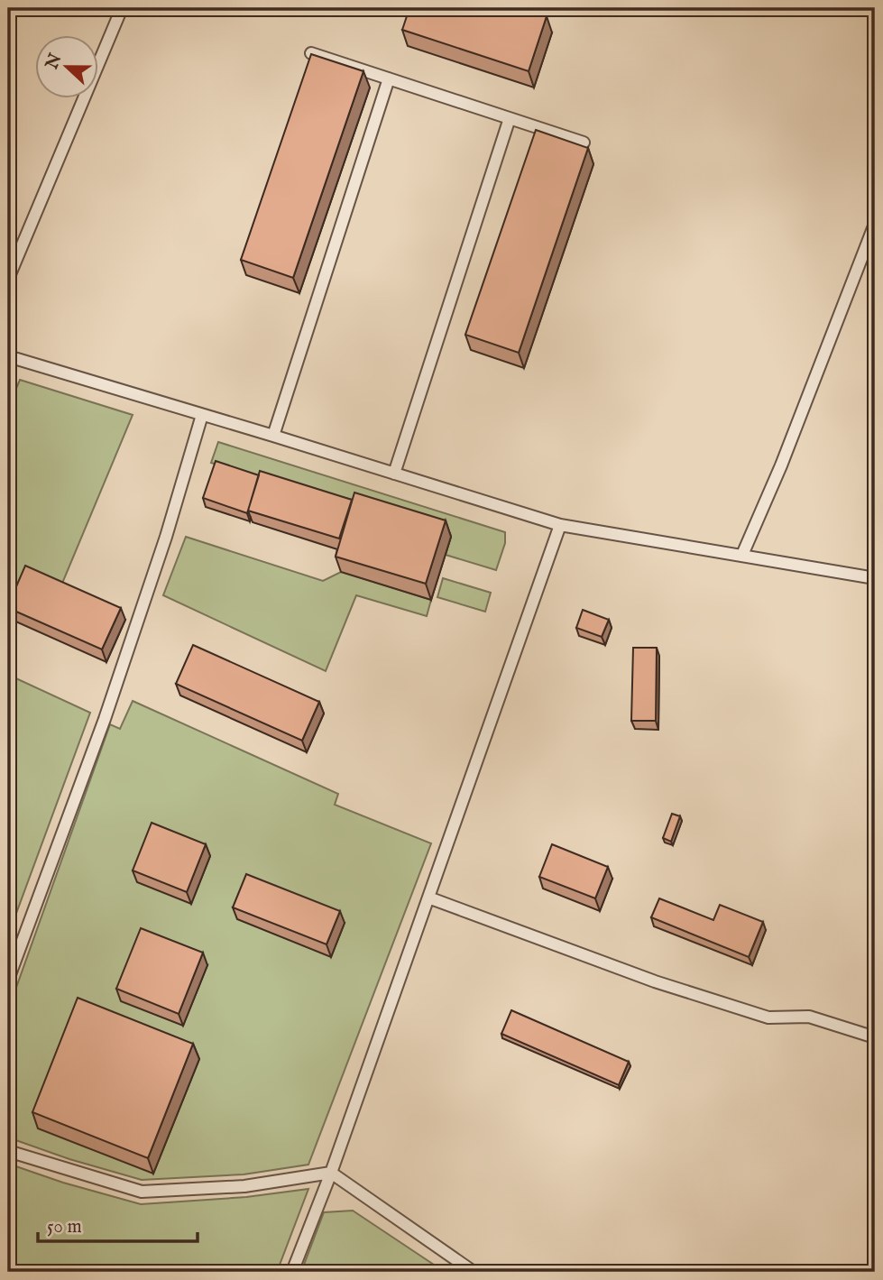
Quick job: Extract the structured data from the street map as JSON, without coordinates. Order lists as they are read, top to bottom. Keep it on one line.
{"scale_bar":"50 m","north":"left"}
